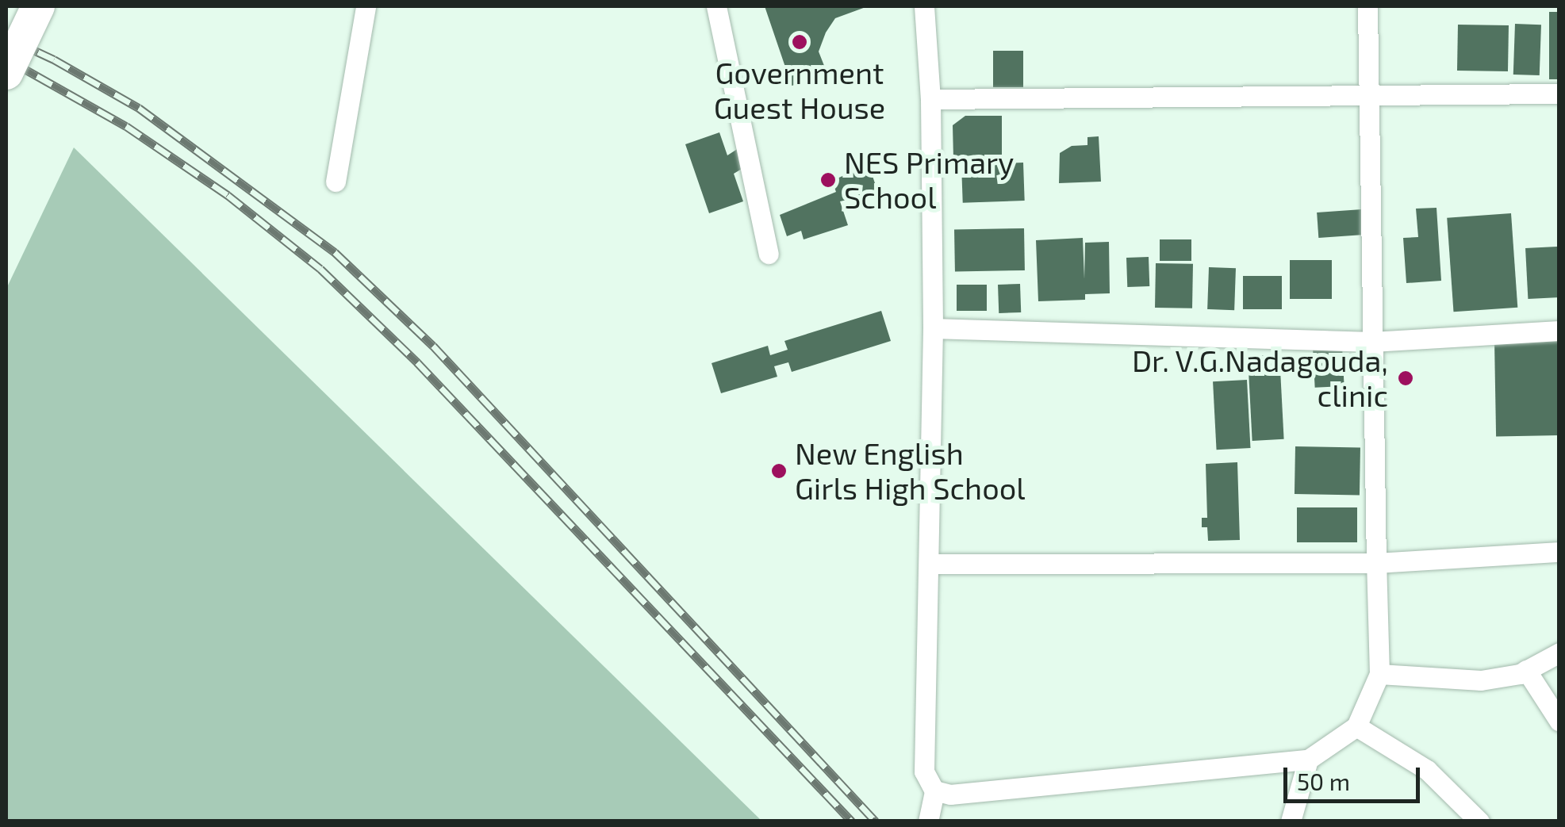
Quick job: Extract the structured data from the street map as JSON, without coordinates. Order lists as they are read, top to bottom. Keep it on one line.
{"places":["Government Guest House","NES Primary School","Dr. V.G.Nadagouda, clinic","New English Girls High School"],"scale_bar":"50 m"}
